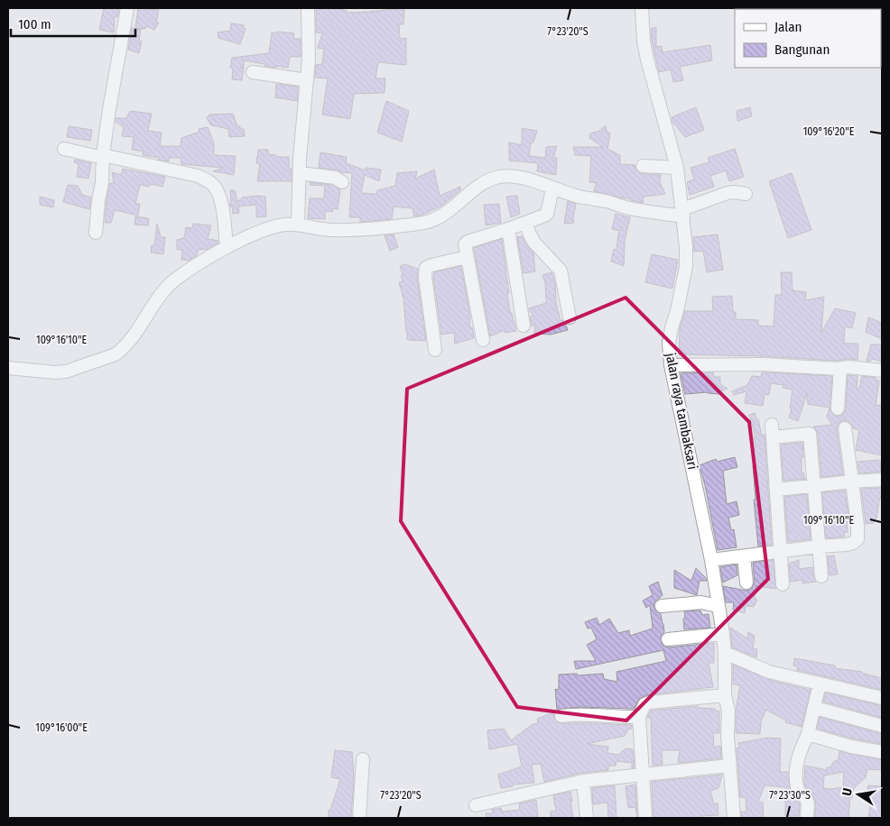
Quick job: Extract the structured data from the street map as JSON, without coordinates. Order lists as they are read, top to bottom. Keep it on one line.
{"streets":{"street":["jalan raya tambaksari"]},"legend":["Jalan","Bangunan"],"scale_bar":"100 m","north":"left","coordinates":["7°23'20\"S","109°16'20\"E","109°16'10\"E","109°16'00\"E","7°23'30\"S"]}
